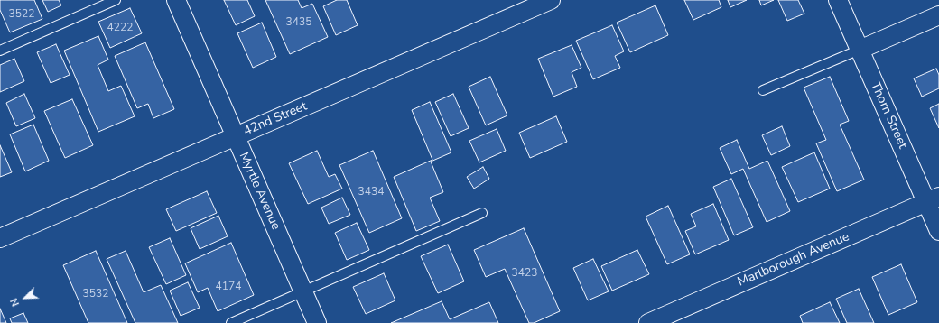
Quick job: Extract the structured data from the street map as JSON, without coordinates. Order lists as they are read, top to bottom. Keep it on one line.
{"streets":{"street":["Thorn Street","42nd Street","Myrtle Avenue","Marlborough Avenue"]},"crossings":[["Thorn Street","Marlborough Avenue"],["42nd Street","Myrtle Avenue"]],"house_numbers":["3522","3435","4222","3434","3423","4174","3532"],"north":"bottom left"}
